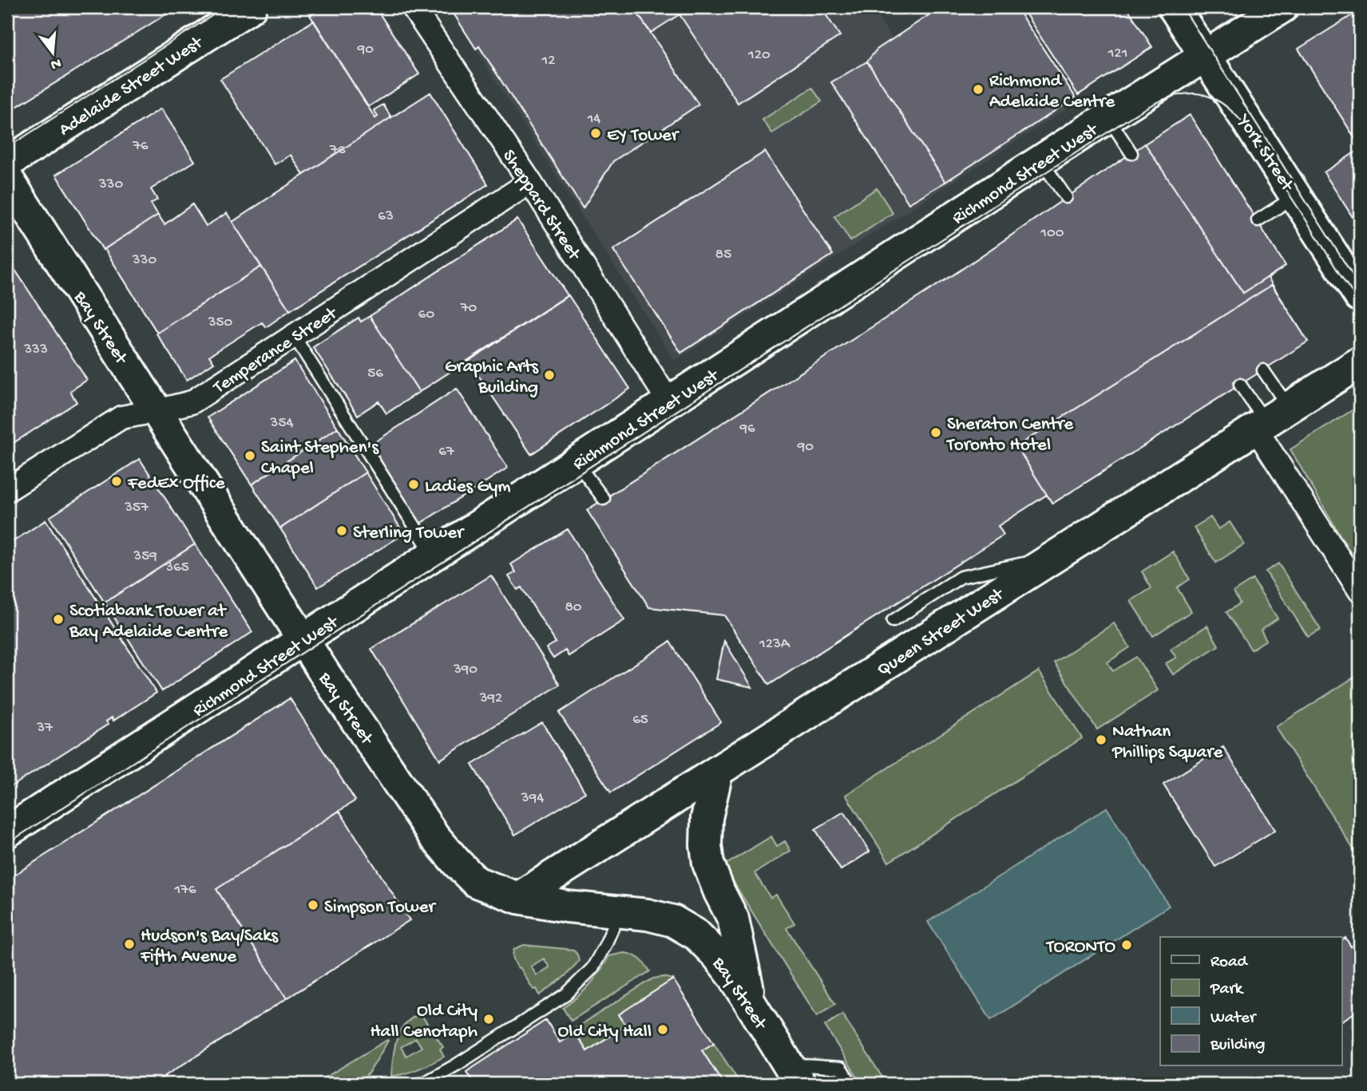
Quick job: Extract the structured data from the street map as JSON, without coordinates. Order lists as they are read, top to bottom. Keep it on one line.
{"streets":{"main road":["Adelaide Street West","York Street","Richmond Street West","Bay Street","Queen Street West"],"street":["Sheppard Street","Temperance Street"]},"crossings":[["York Street","Richmond Street West"],["Richmond Street West","Sheppard Street"],["Richmond Street West","Bay Street"],["Sheppard Street","Temperance Street"],["Bay Street","Temperance Street"],["Bay Street","Queen Street West"]],"places":["Richmond Adelaide Centre","EY Tower","Graphic Arts Building","Sheraton Centre Toronto Hotel","Saint Stephen's Chapel","FedEx Office","Ladies Gym","Sterling Tower","Scotiabank Tower at Bay Adelaide Centre","Nathan Phillips Square","Simpson Tower","Hudson's Bay/Saks Fifth Avenue","TORONTO","Old City Hall Cenotaph","Old City Hall"],"house_numbers":["90","121","120","12","14","76","76","330","63","100","85","330","70","60","350","333","56","354","96","90","67","357","359","365","80","123A","390","392","65","37","394","176"],"legend":["Road","Park","Water","Building"],"north":"bottom"}
